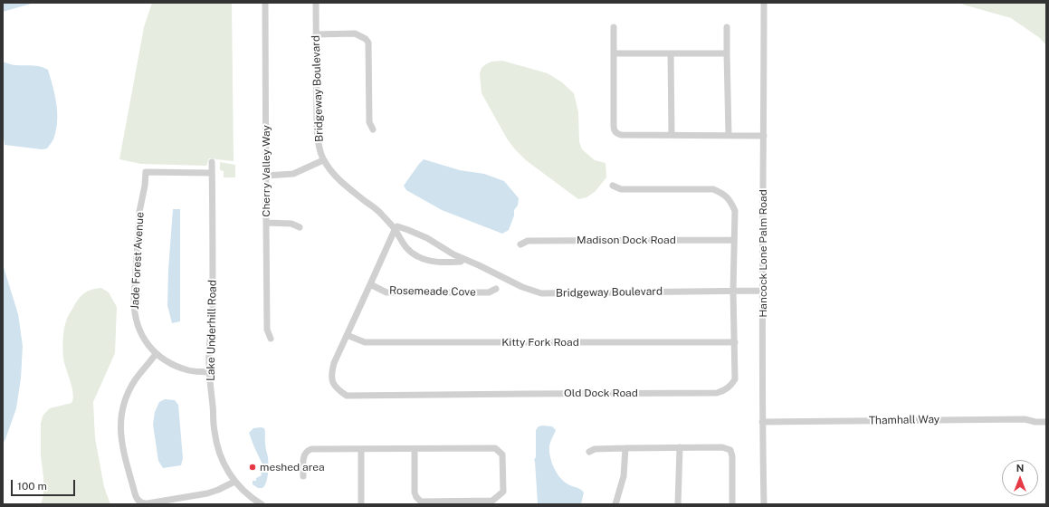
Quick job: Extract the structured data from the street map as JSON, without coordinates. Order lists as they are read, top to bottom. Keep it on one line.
{"streets":{"street":["Bridgeway Boulevard","Cherry Valley Way","Madison Dock Road","Hancock Lone Palm Road","Jade Forest Avenue","Rosemeade Cove","Lake Underhill Road","Kitty Fork Road","Old Dock Road","Thamhall Way"]},"crossings":[["Bridgeway Boulevard","Hancock Lone Palm Road"],["Bridgeway Boulevard","Old Dock Road"],["Madison Dock Road","Old Dock Road"],["Hancock Lone Palm Road","Thamhall Way"],["Jade Forest Avenue","Lake Underhill Road"],["Rosemeade Cove","Old Dock Road"],["Kitty Fork Road","Old Dock Road"]],"places":["meshed area"],"scale_bar":"100 m","north":"top"}
